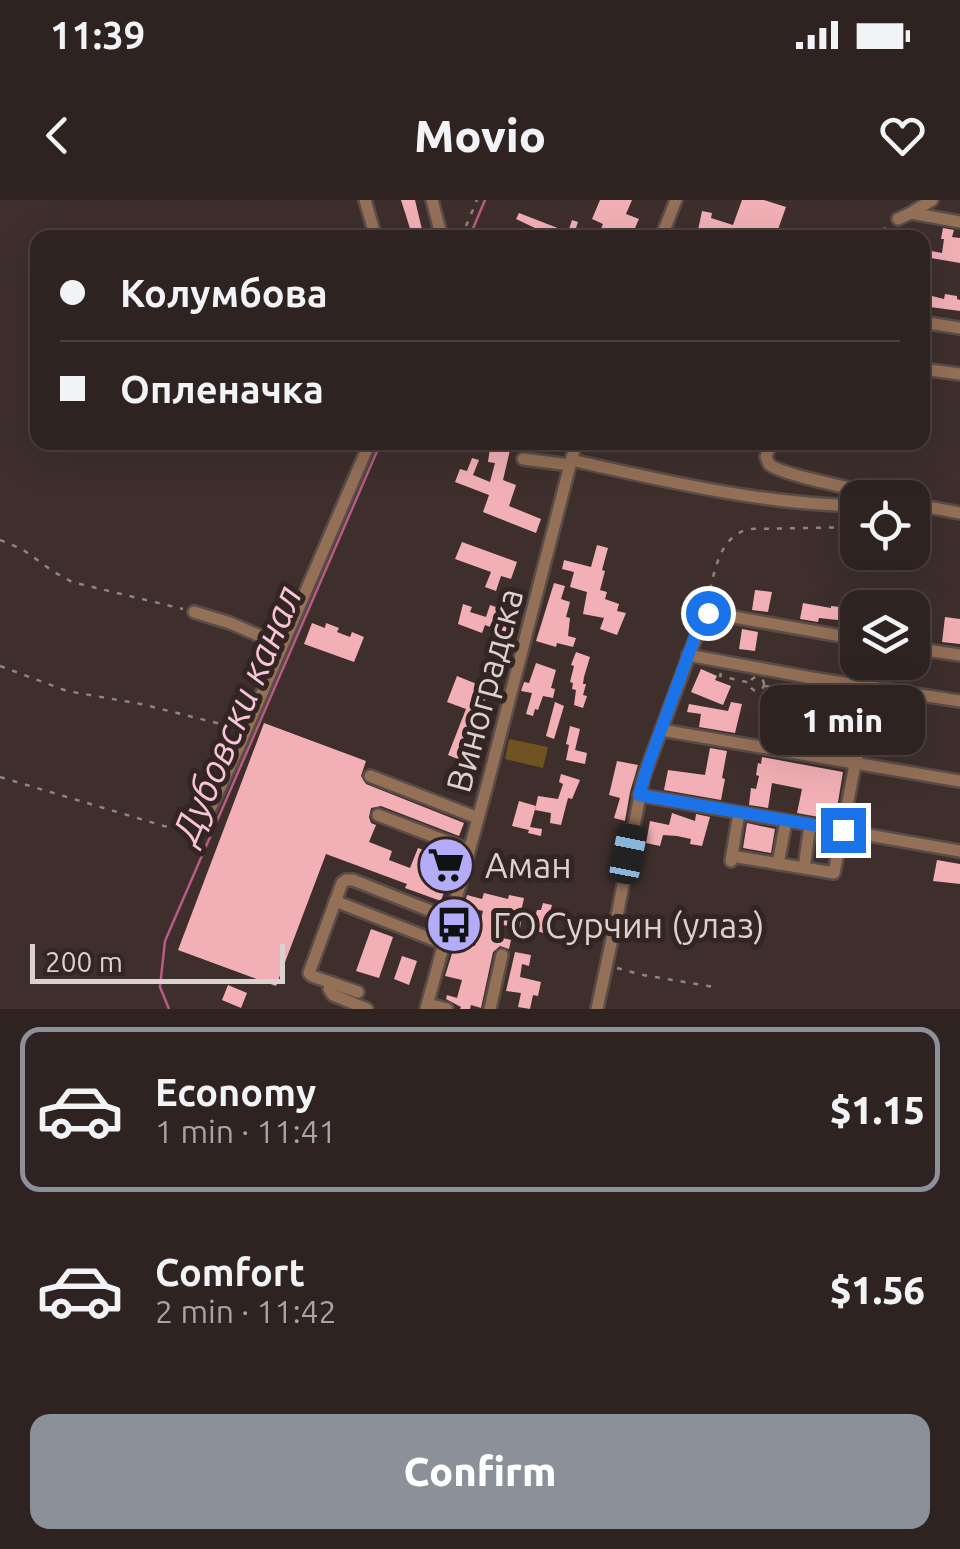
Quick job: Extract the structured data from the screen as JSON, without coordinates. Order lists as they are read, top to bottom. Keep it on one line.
{"streets":{"street":["Виноградска"]},"water":["Дубовски канал"],"places":{"supermarket":["Аман"],"bus stop":["ГО Сурчин (улаз)"]},"scale_bar":"200 m","page":{"status":"11:39","header":"Movio","banner":["Колумбова","Опленачка"],"bubble":"1 min","scale":"200 m","list":[{"name":"Economy","note":"1 min · 11:41","value":"$1.15"},{"name":"Comfort","note":"2 min · 11:42","value":"$1.56"}],"buttons":"Confirm"}}
